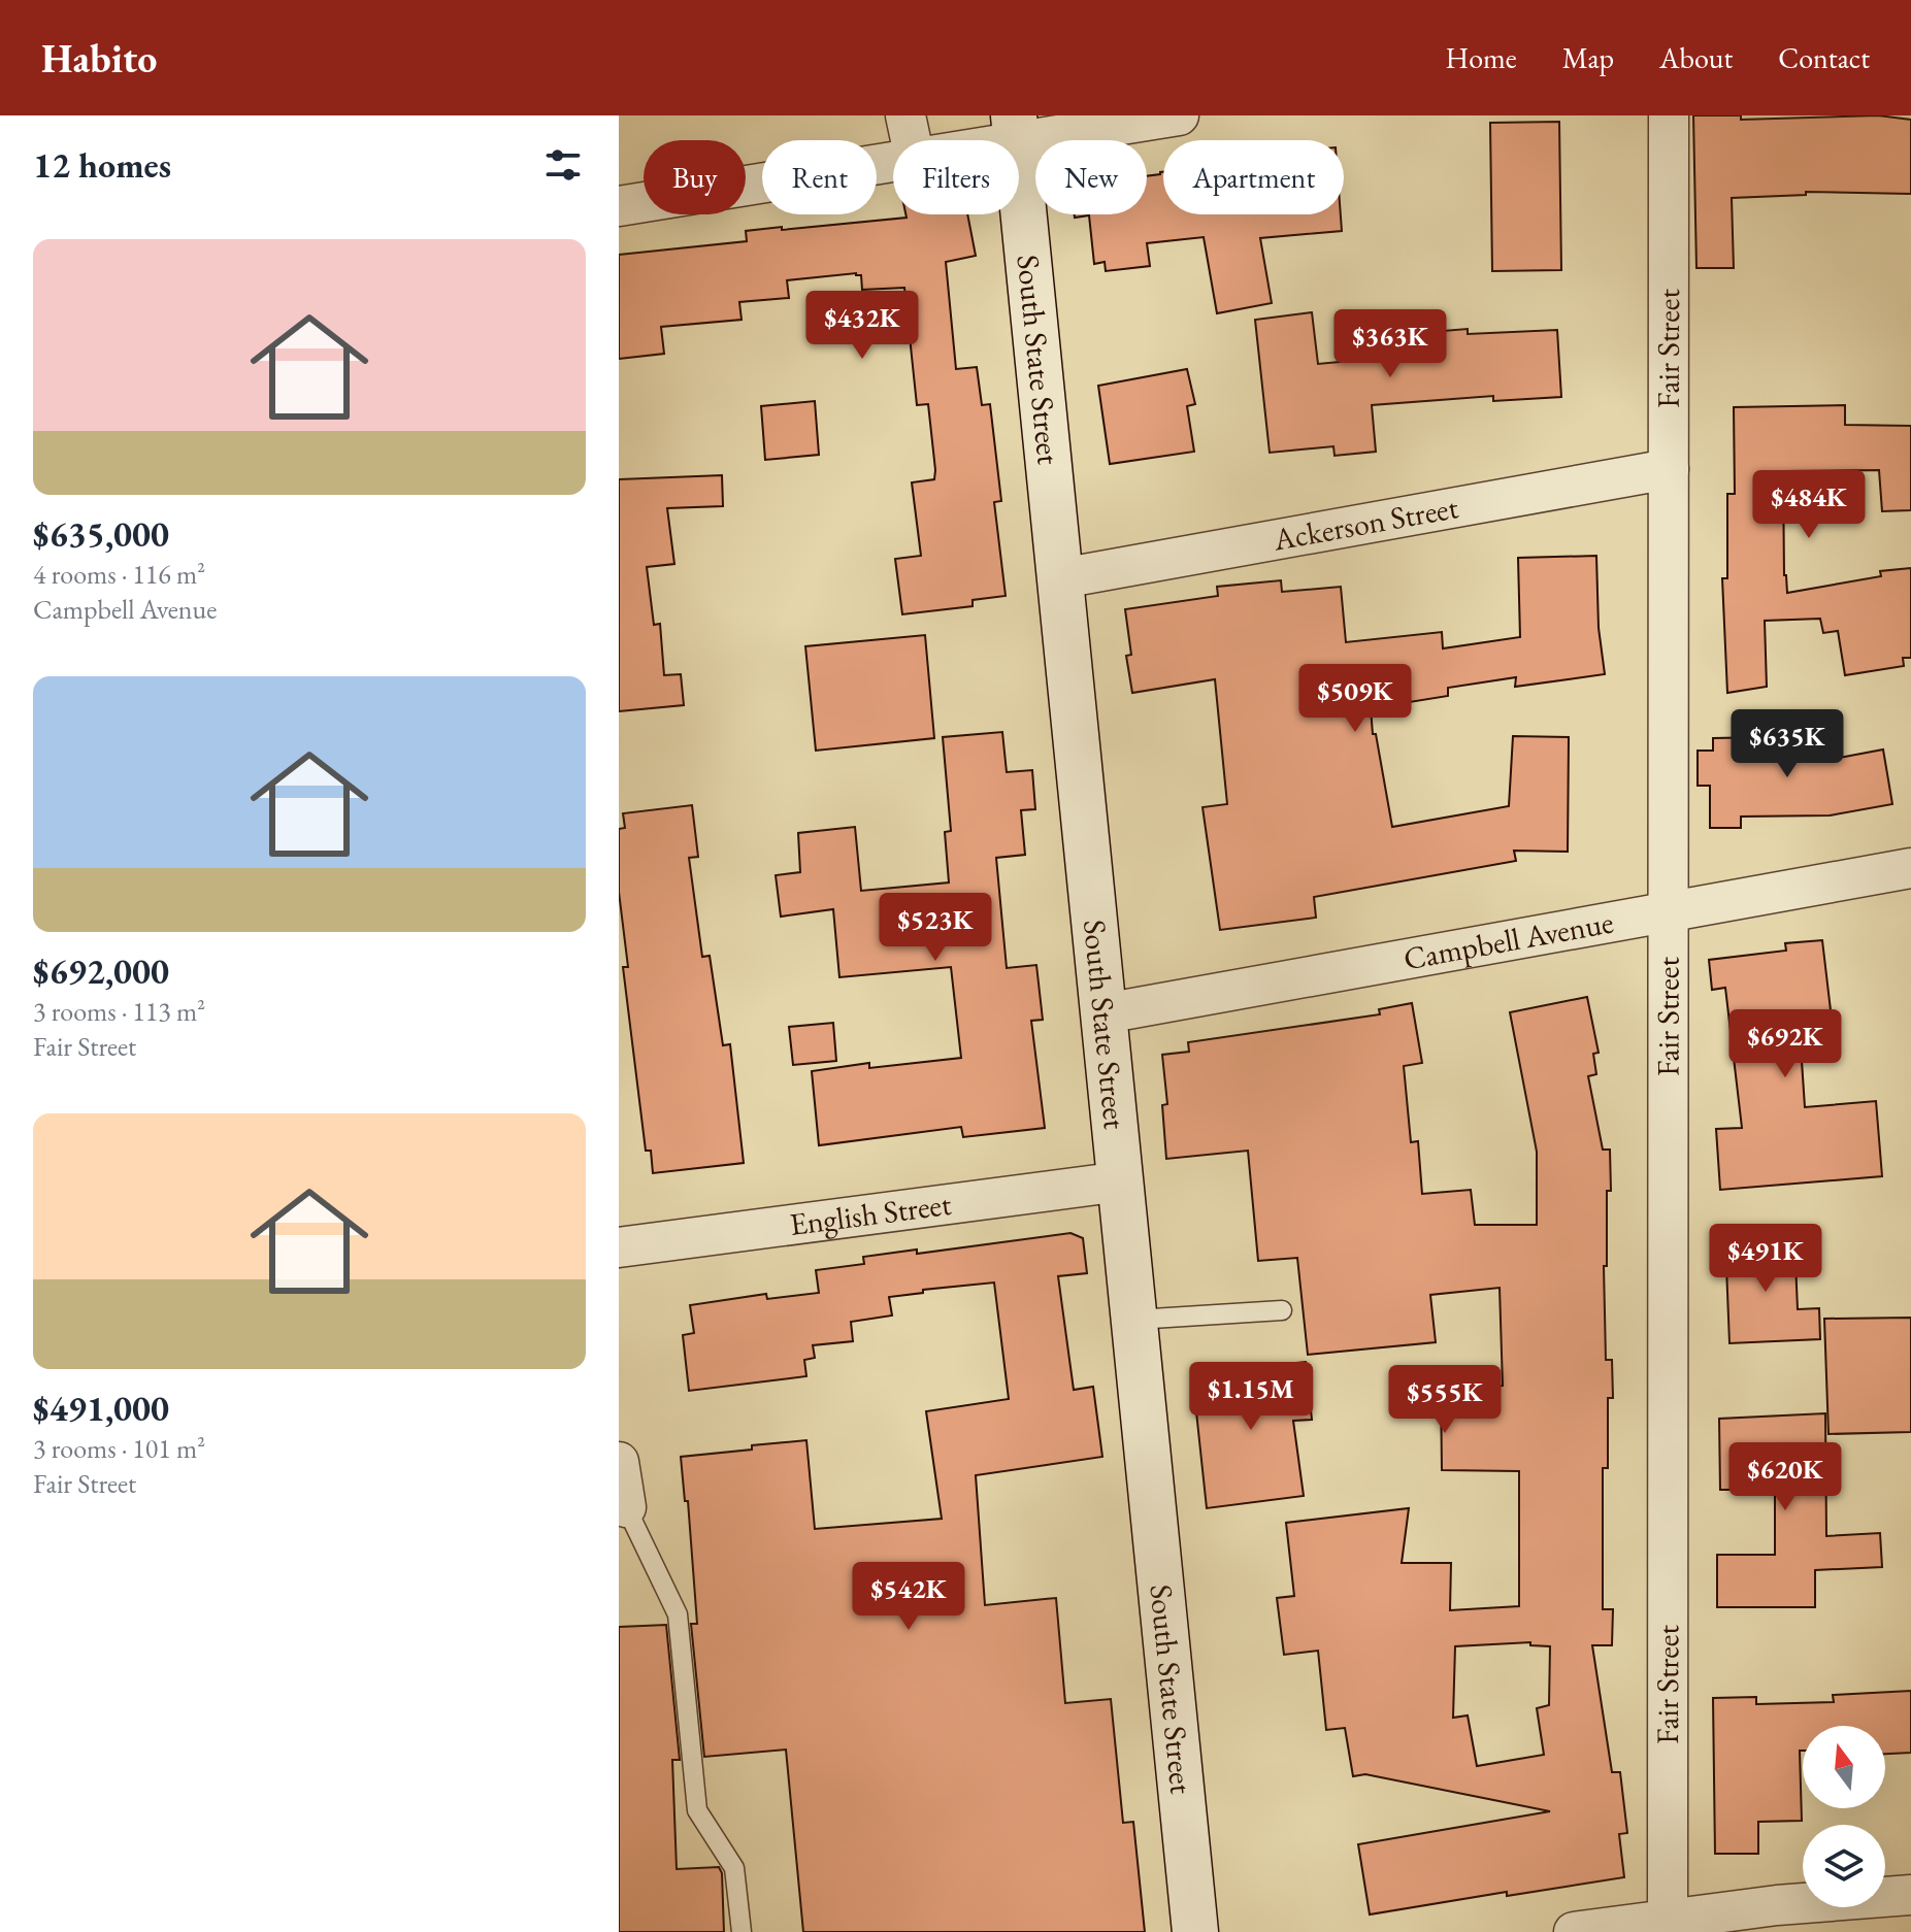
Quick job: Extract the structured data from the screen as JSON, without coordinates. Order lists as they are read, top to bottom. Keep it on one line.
{"streets":{"street":["Fair Street","South State Street","Ackerson Street","Campbell Avenue","English Street"]},"crossings":[["Fair Street","Ackerson Street"],["Fair Street","Campbell Avenue"],["South State Street","Ackerson Street"],["South State Street","Campbell Avenue"],["South State Street","English Street"]],"north":"top","page":{"header":"Habito","nav":["Home","Map","About","Contact"],"heading":"12 homes","chip":["Buy","Rent","Filters","New","Apartment"],"list":[{"name":"$635,000","note":"4 rooms · 116 m² · Campbell Avenue"},{"name":"$692,000","note":"3 rooms · 113 m² · Fair Street"},{"name":"$491,000","note":"3 rooms · 101 m² · Fair Street"}],"price":["$432K","$363K","$484K","$509K","$635K","$523K","$692K","$491K","$1.15M","$555K","$620K","$542K"]}}
